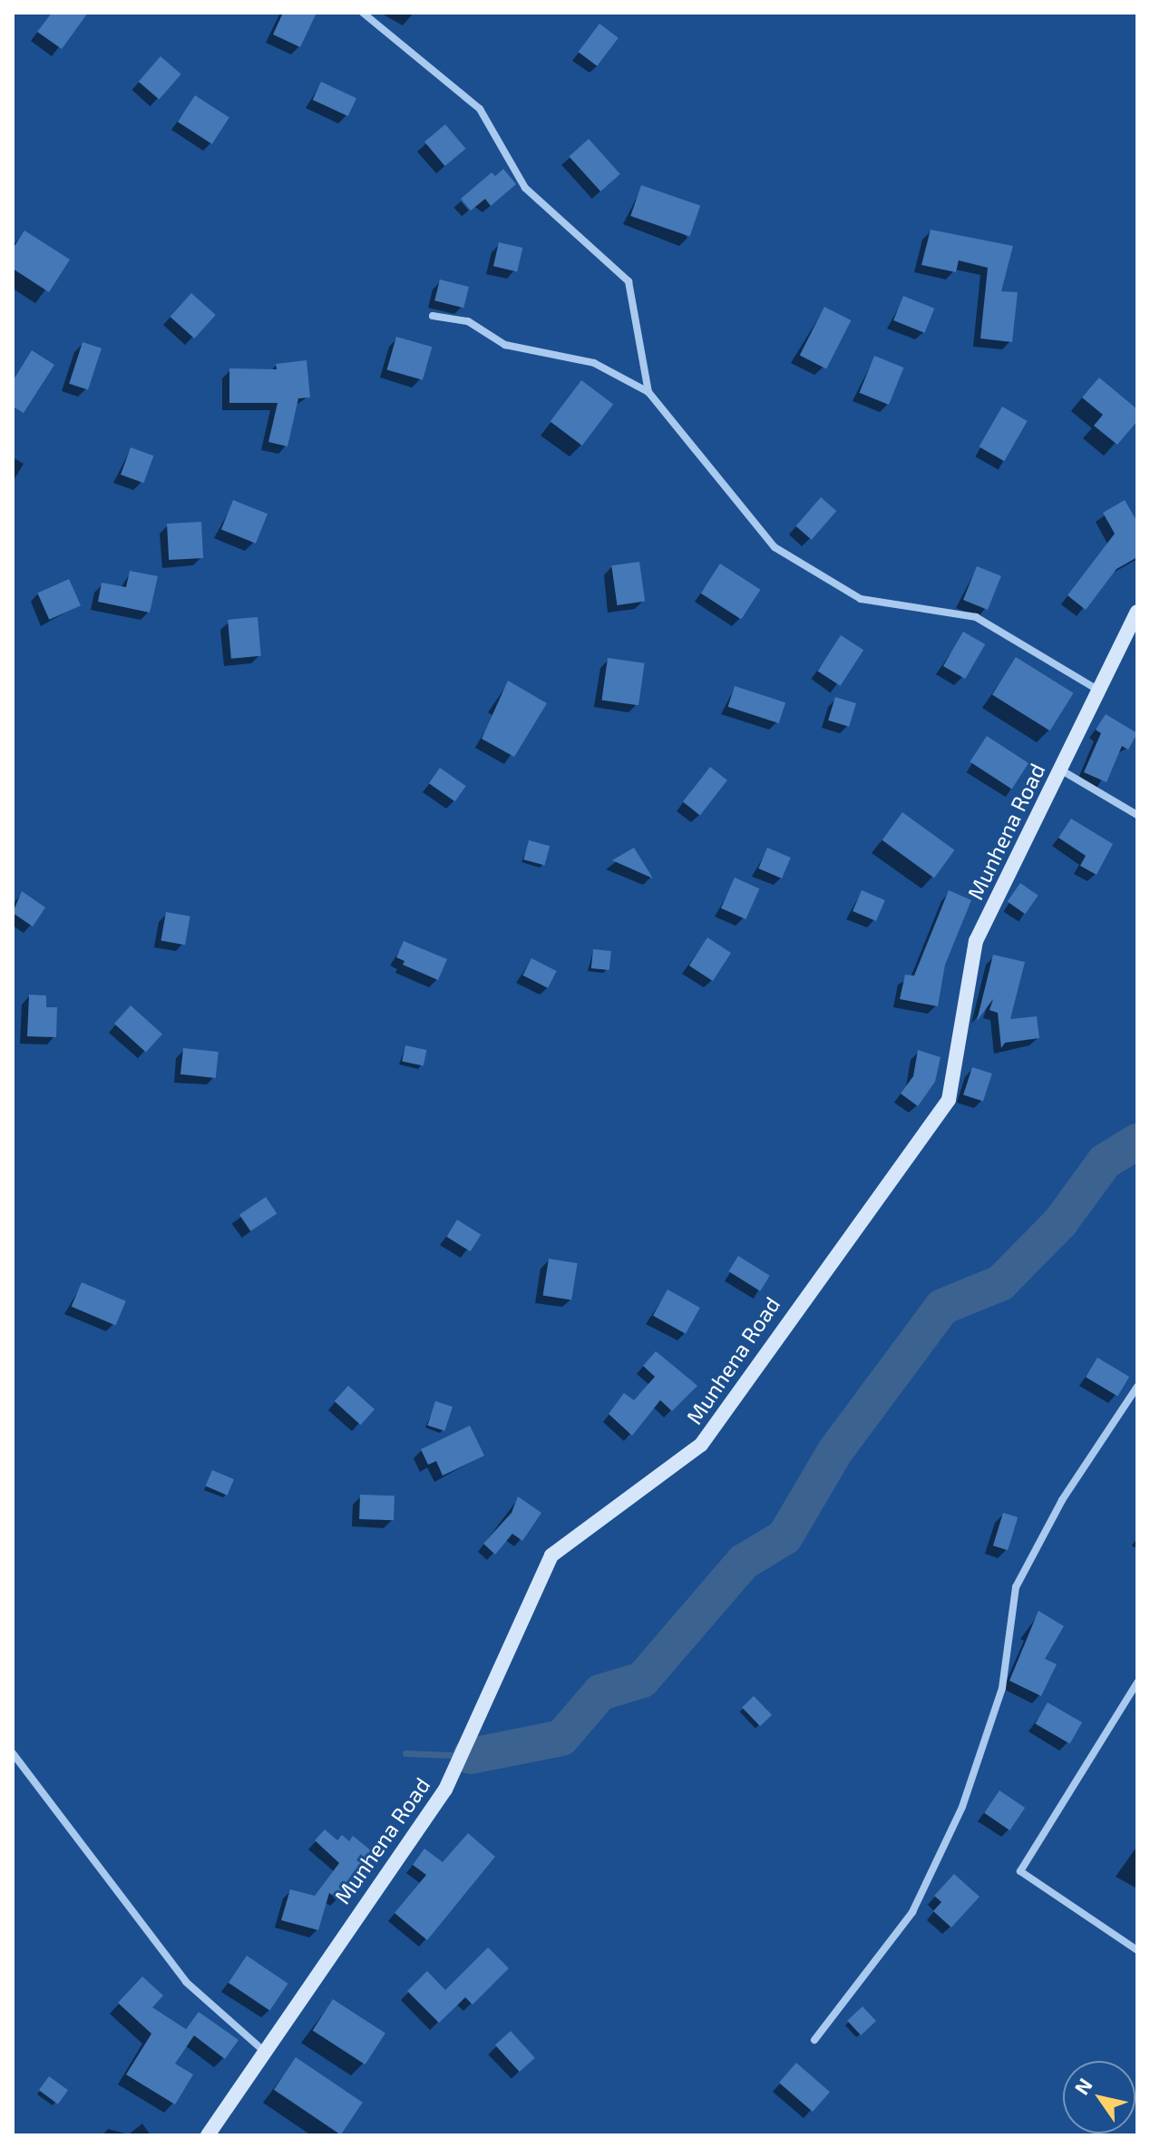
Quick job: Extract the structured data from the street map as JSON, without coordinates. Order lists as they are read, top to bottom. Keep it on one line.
{"streets":{"street":["Munhena Road"]},"north":"top left"}
